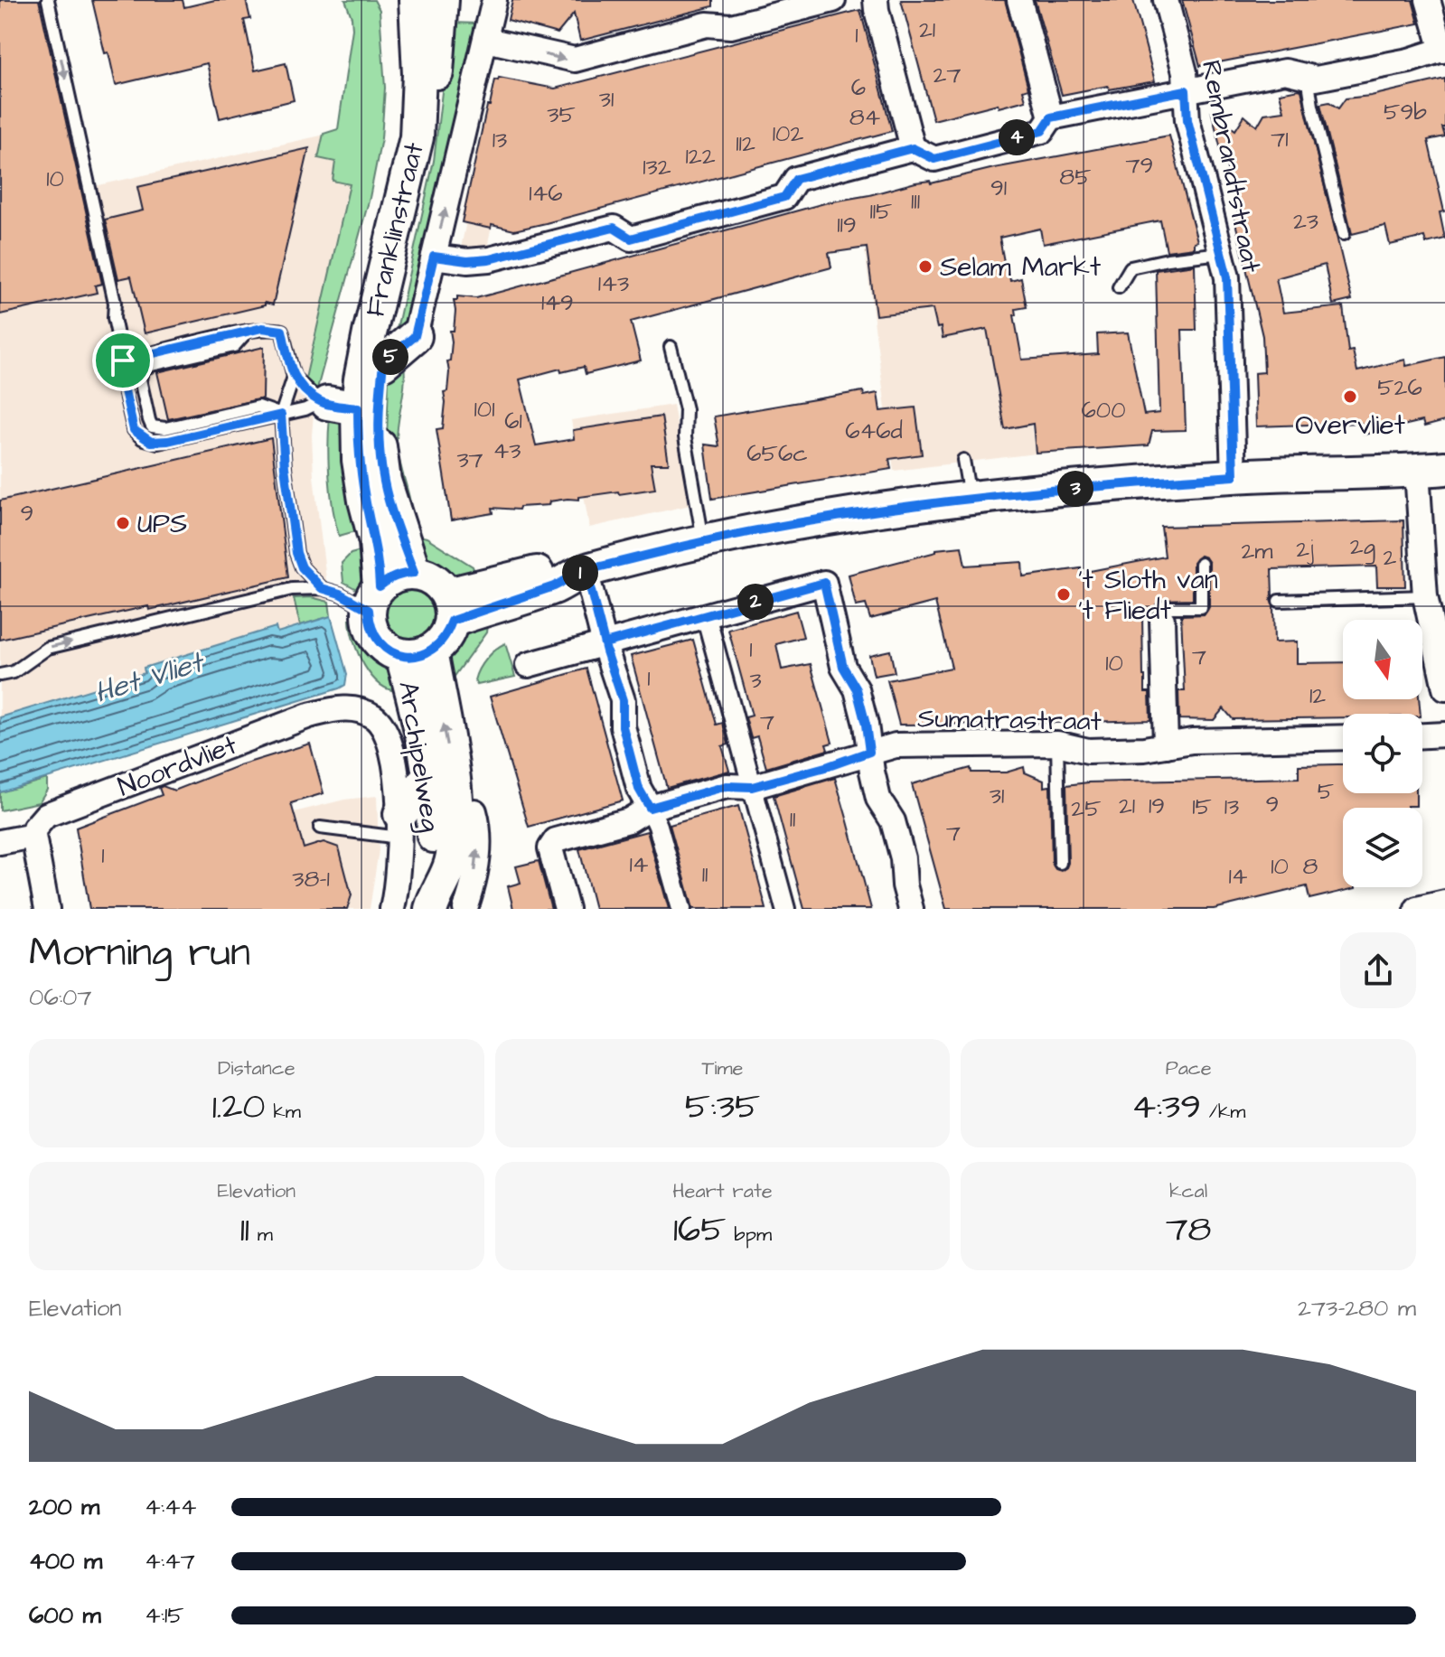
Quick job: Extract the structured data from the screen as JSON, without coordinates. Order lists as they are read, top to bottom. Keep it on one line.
{"streets":{"main road":["Franklinstraat","Archipelweg"],"street":["Rembrandtstraat","Sumatrastraat","Noordvliet"]},"crossings":[["Franklinstraat","Archipelweg"],["Archipelweg","Noordvliet"]],"water":["Het Vliet"],"places":["Selam Markt","Overvliet","UPS","'t Sloth van 't Fliedt"],"house_numbers":["21","1","27","6","31","59b","35","84","102","71","13","112","122","79","132","85","10","91","146","111","115","23","119","143","149","526","101","600","61","646d","43","656c","37","9","2g","2j","2m","2","1","7","10","1","3","12","7","5","31","9","21","19","15","13","25","11","7","1","14","10","8","11","14","38-1"],"north":"bottom","page":{"pins":["4","5","3","1","2"],"heading":["Morning run","06:07"],"stats":[["Distance","1.20 km"],["Time","5:35"],["Pace","4:39 /km"],["Elevation","11 m"],["Heart rate","165 bpm"],["kcal","78"]],"chart":["Elevation","273–280 m"],"list":[{"name":"200 m","note":"4:44"},{"name":"400 m","note":"4:47"},{"name":"600 m","note":"4:15"}]}}
